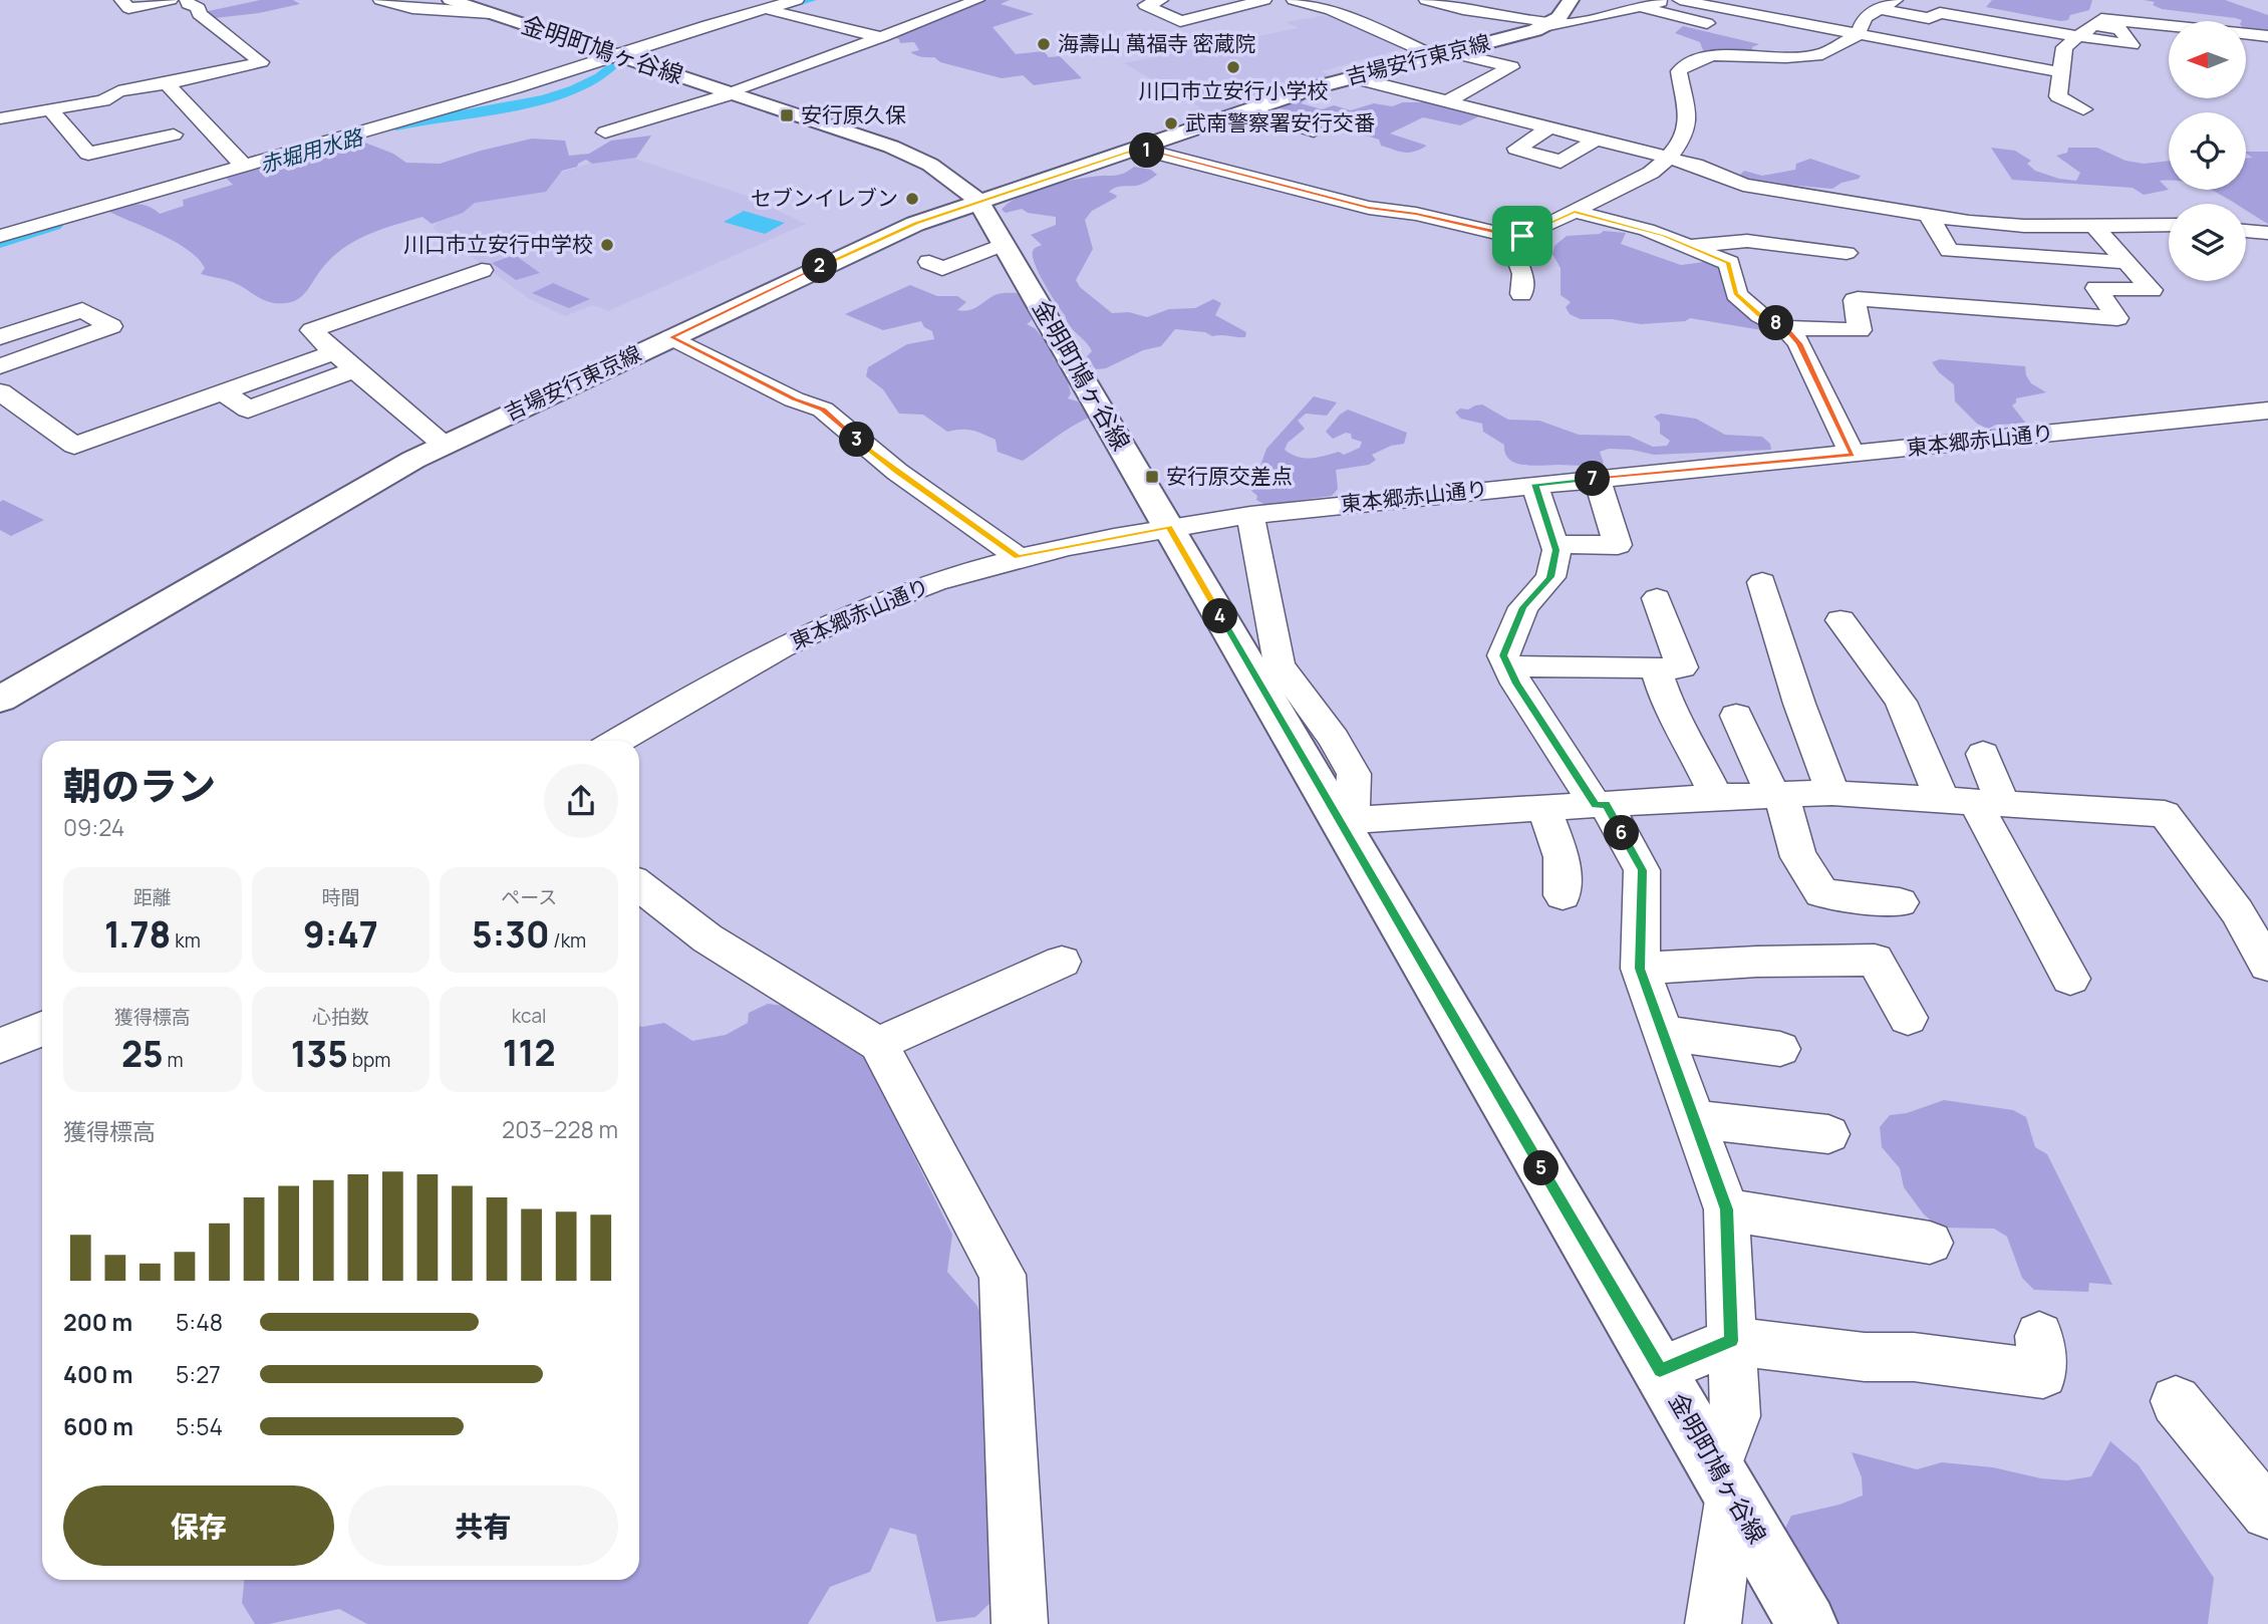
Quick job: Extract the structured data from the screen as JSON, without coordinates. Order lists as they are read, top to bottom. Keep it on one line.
{"streets":{"main road":["金明町鳩ヶ谷線","吉場安行東京線"],"street":["東本郷赤山通り"]},"crossings":[["金明町鳩ヶ谷線","吉場安行東京線"],["金明町鳩ヶ谷線","東本郷赤山通り"]],"water":["赤堀用水路"],"places":{"other":["海壽山 萬福寺 密蔵院","川口市立安行小学校","武南警察署安行交番","セブンイレブン","川口市立安行中学校"],"transit":["安行原久保","安行原交差点"]},"north":"left","page":{"pins":["1","2","8","3","7","4","6","5"],"heading":["朝のラン","09:24"],"stats":[["距離","1.78 km"],["時間","9:47"],["ペース","5:30 /km"],["獲得標高","25 m"],["心拍数","135 bpm"],["kcal","112"]],"chart":["獲得標高","203–228 m"],"list":[{"name":"200 m","note":"5:48"},{"name":"400 m","note":"5:27"},{"name":"600 m","note":"5:54"}],"buttons":["保存","共有"]}}
